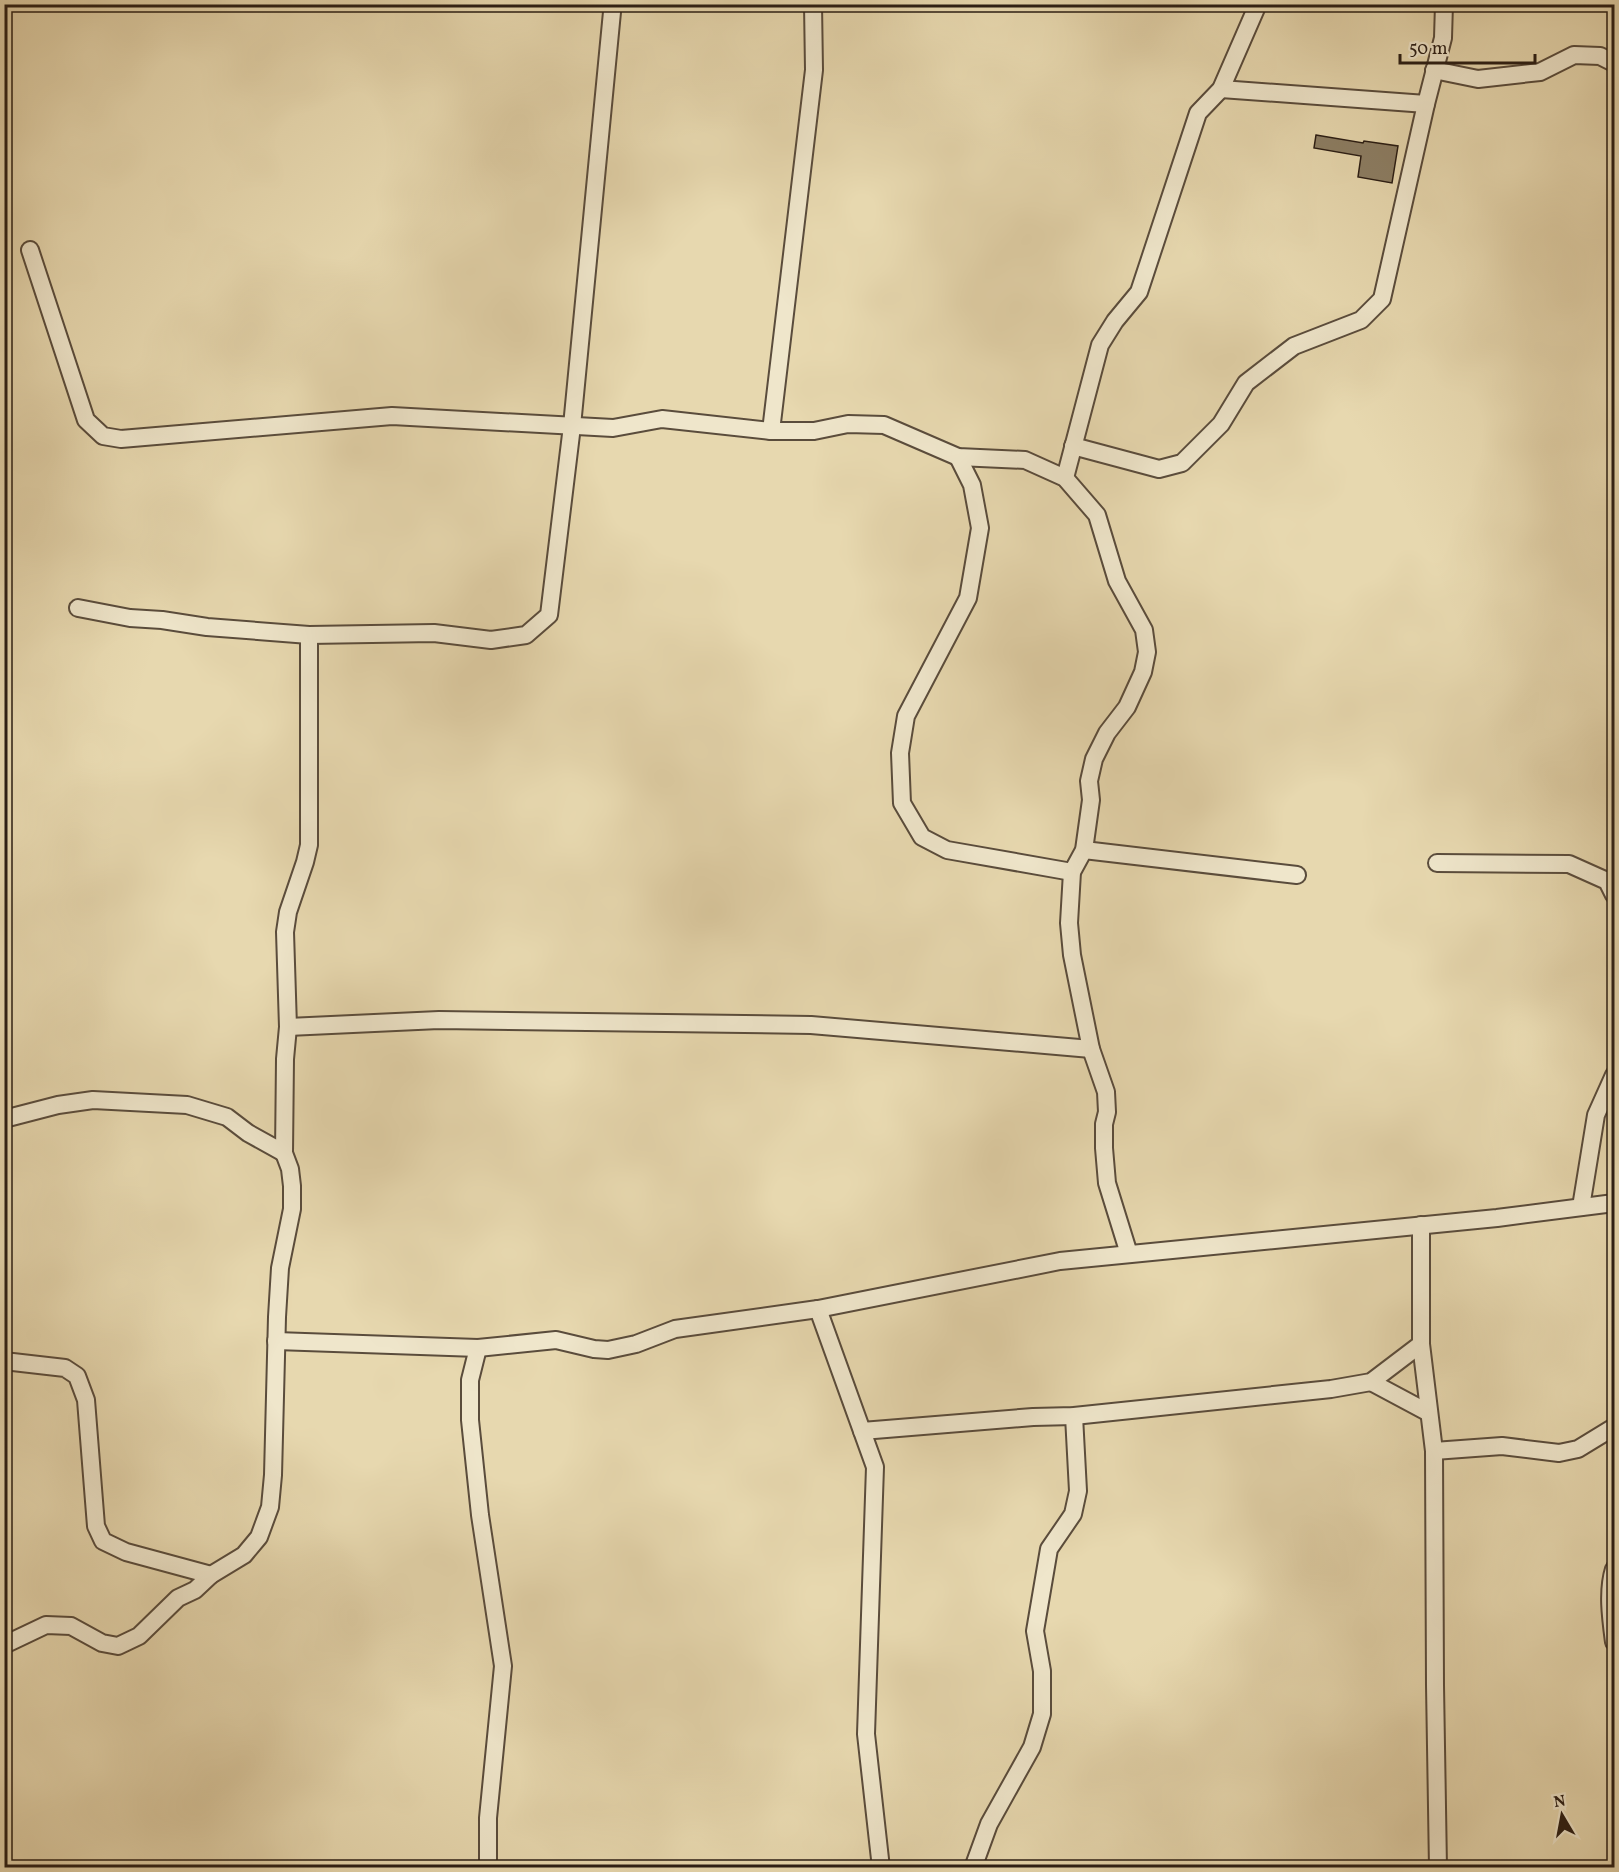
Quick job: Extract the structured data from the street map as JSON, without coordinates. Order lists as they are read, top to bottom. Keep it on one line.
{"scale_bar":"50 m","north":"top"}
